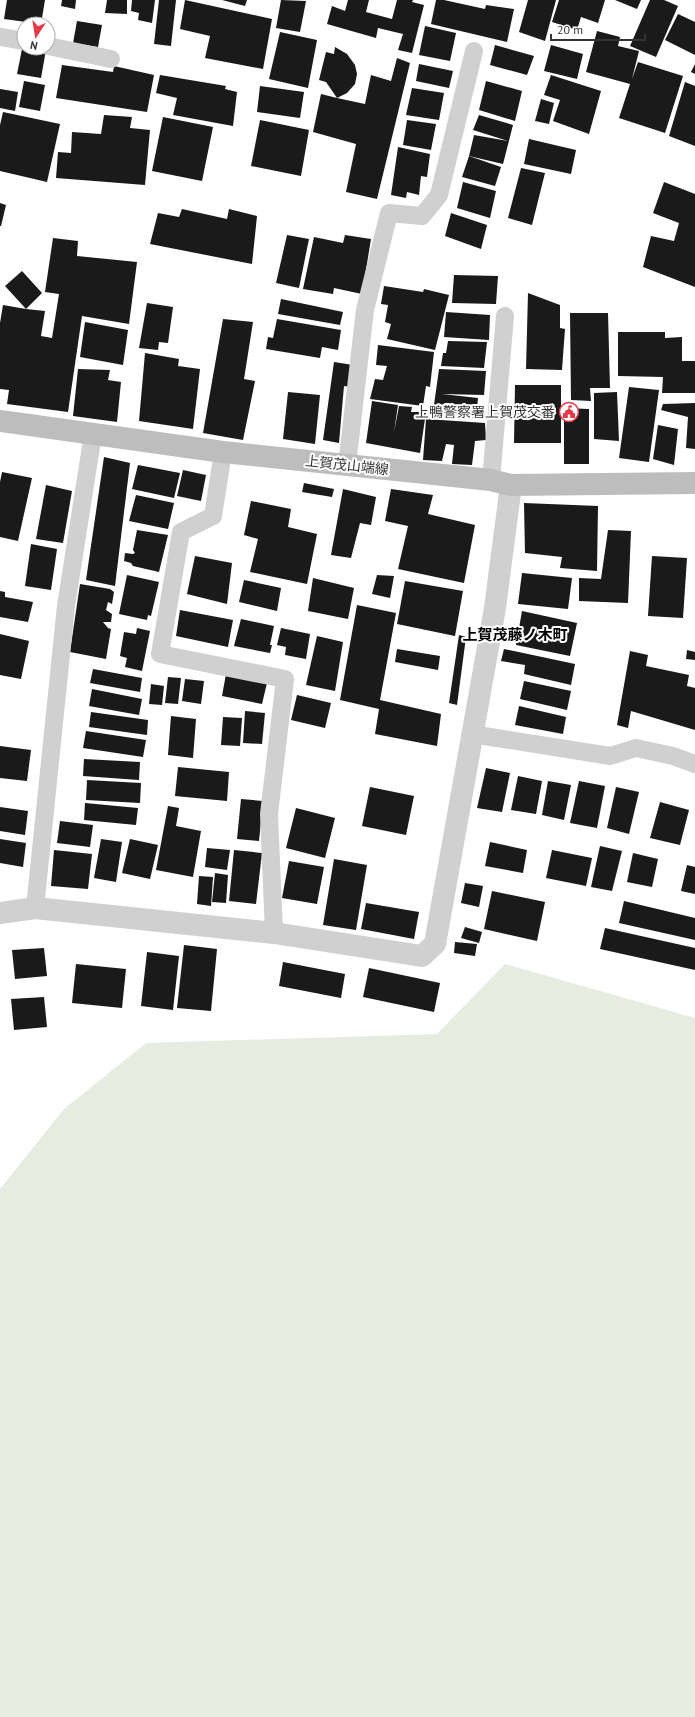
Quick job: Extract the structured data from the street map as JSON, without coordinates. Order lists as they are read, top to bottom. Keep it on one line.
{"streets":{"main road":["上賀茂山端線"]},"districts":["上賀茂藤ノ木町"],"places":{"public building":["上鴨警察署上賀茂交番"]},"scale_bar":"20 m","north":"bottom"}
